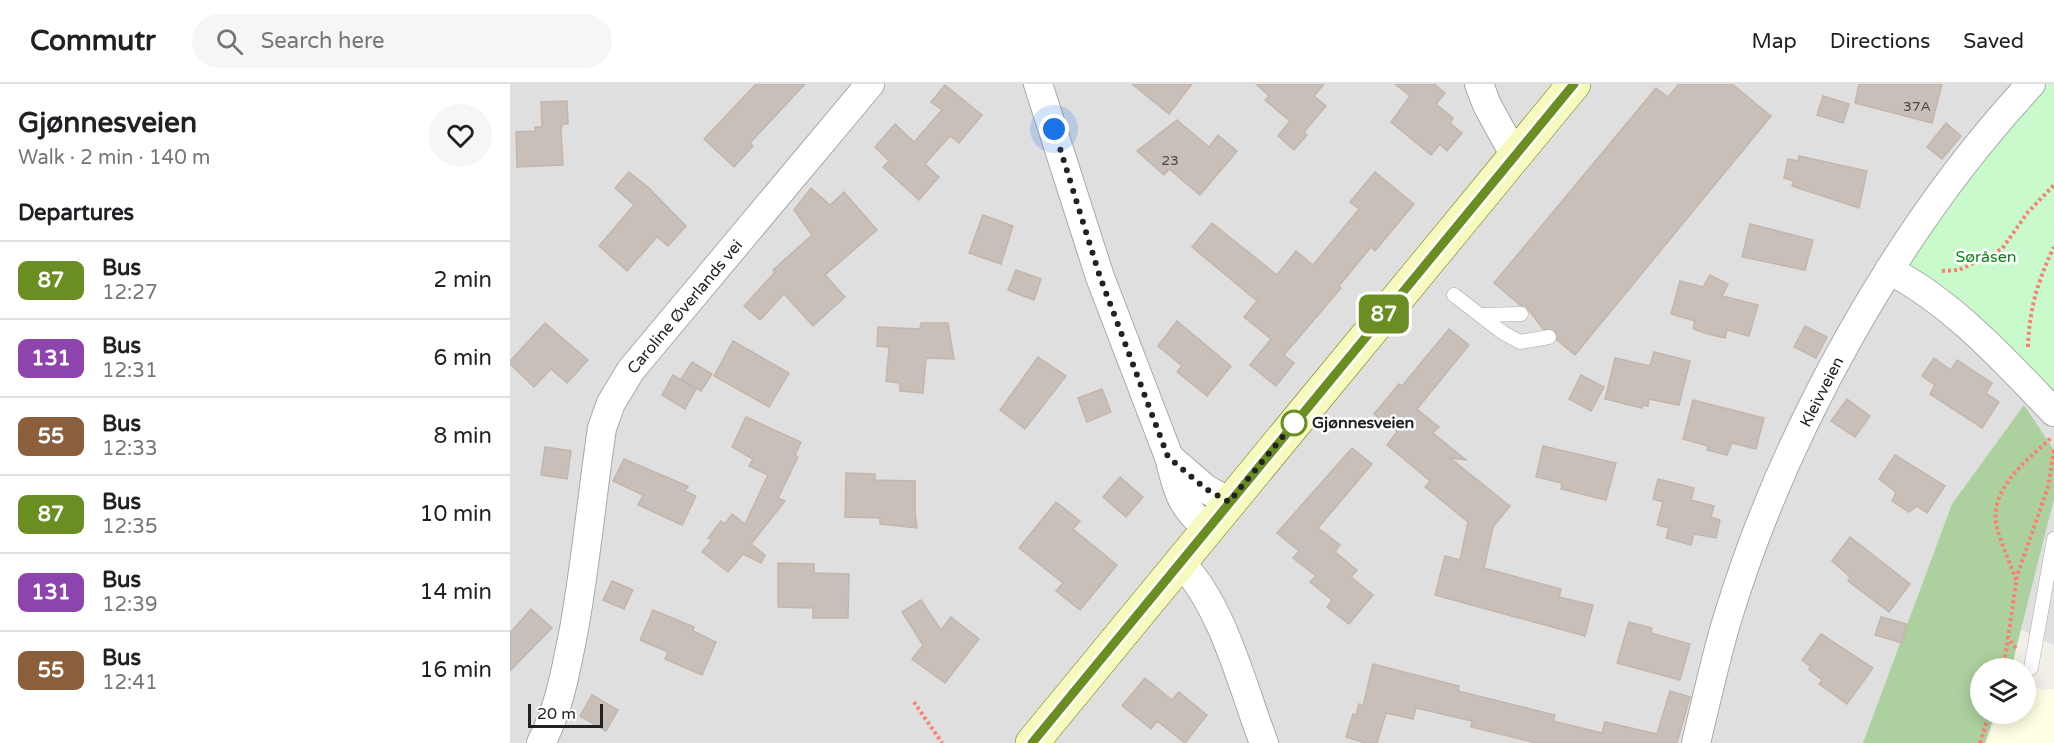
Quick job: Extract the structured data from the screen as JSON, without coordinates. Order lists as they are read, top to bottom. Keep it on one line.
{"streets":{"street":["Caroline Øverlands vei","Kleivveien"]},"parks":["Søråsen"],"places":["Gjønnesveien"],"lines":["bus line 87"],"house_numbers":["37A","23"],"scale_bar":"20 m","page":{"header":"Commutr","search":"Search here","nav":["Map","Directions","Saved"],"heading":[["Gjønnesveien","Walk · 2 min · 140 m"],"Departures"],"on_map":"87","list":[{"mark":"87","name":"Bus","note":"12:27","value":"2 min"},{"mark":"131","name":"Bus","note":"12:31","value":"6 min"},{"mark":"55","name":"Bus","note":"12:33","value":"8 min"},{"mark":"87","name":"Bus","note":"12:35","value":"10 min"},{"mark":"131","name":"Bus","note":"12:39","value":"14 min"},{"mark":"55","name":"Bus","note":"12:41","value":"16 min"}],"scale":"20 m"}}
